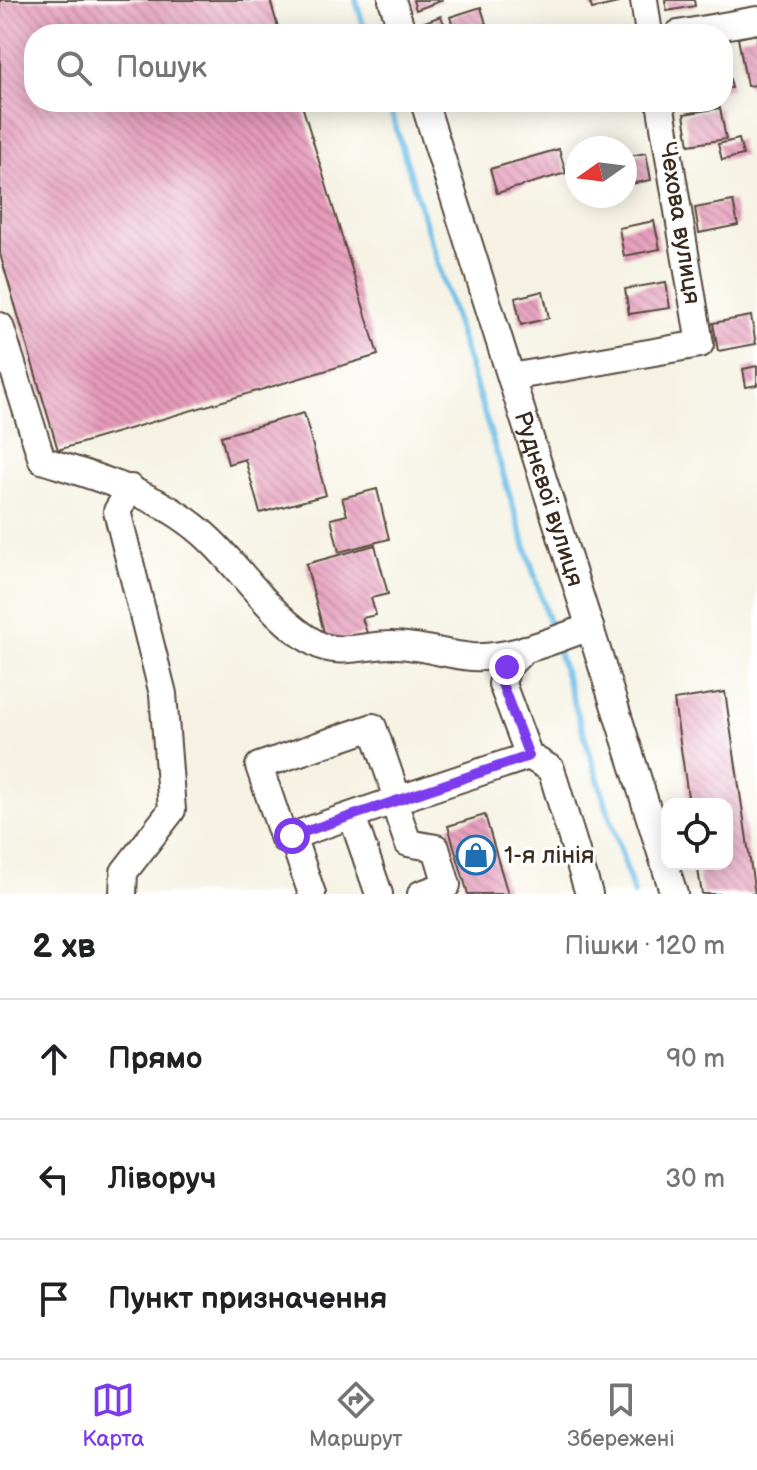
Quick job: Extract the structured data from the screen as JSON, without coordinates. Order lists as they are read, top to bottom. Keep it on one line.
{"streets":{"street":["Чехова вулиця","Руднєвої вулиця"]},"crossings":[["Чехова вулиця","Руднєвої вулиця"]],"places":{"shop":["1-я лінія"]},"north":"left","page":{"search":"Пошук","heading":["2 хв","Пішки · 120 m"],"list":[["Прямо","90 m"],["Ліворуч","30 m"],"Пункт призначення"],"nav":["Карта","Маршрут","Збережені"]}}
